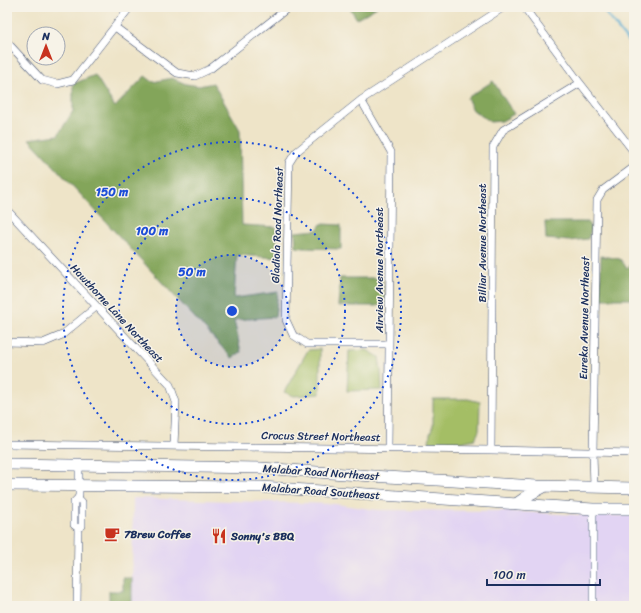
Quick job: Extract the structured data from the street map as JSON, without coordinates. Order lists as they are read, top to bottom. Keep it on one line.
{"streets":{"main road":["Malabar Road Northeast","Malabar Road Southeast"],"street":["Gladiola Road Northeast","Billiar Avenue Northeast","Airview Avenue Northeast","Hawthorne Lane Northeast","Eureka Avenue Northeast","Crocus Street Northeast"]},"crossings":[["Gladiola Road Northeast","Airview Avenue Northeast"],["Billiar Avenue Northeast","Crocus Street Northeast"],["Airview Avenue Northeast","Crocus Street Northeast"],["Hawthorne Lane Northeast","Crocus Street Northeast"],["Eureka Avenue Northeast","Crocus Street Northeast"],["Eureka Avenue Northeast","Malabar Road Northeast"]],"places":{"cafe":["7Brew Coffee"],"restaurant":["Sonny's BBQ"]},"scale_bar":"100 m","north":"top","rings":["150 m","100 m","50 m"]}
